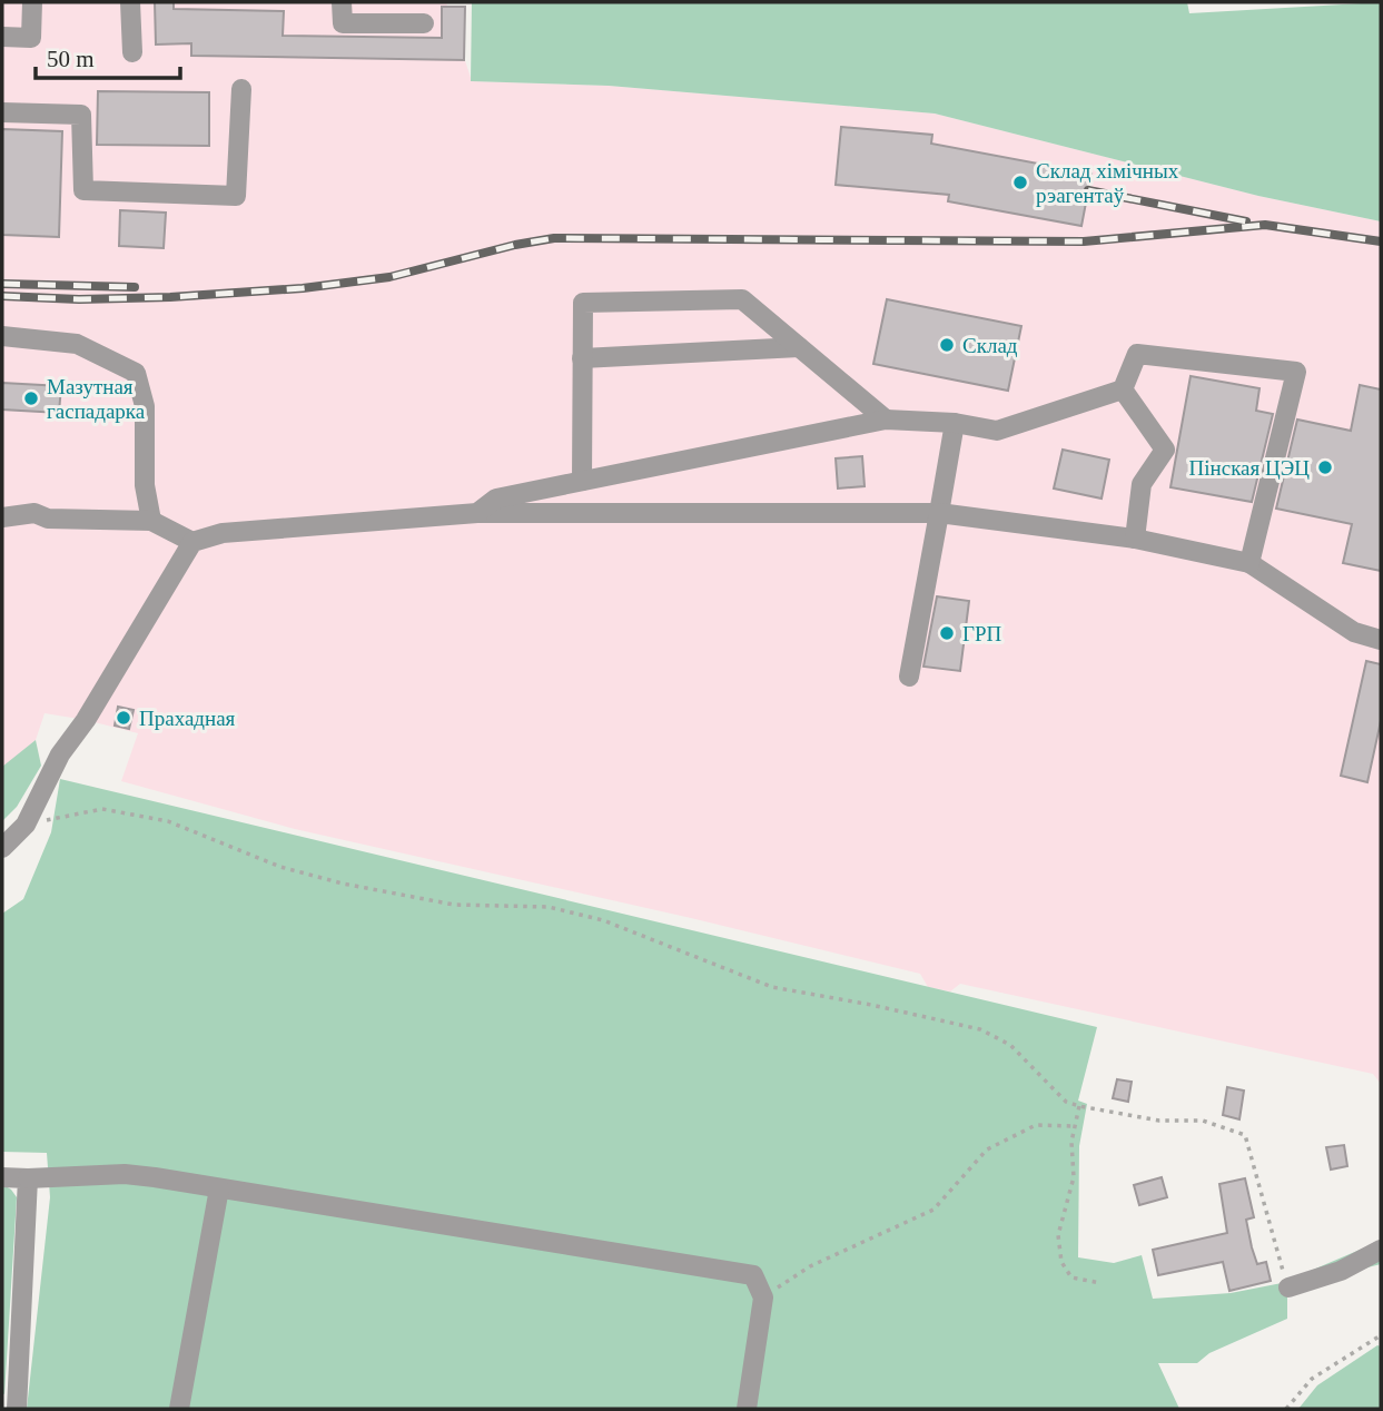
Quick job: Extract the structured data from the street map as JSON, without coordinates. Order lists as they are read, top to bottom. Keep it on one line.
{"places":["Склад хімічных рэагентаў","Склад","Мазутная гаспадарка","Пінская ЦЭЦ","ГРП","Прахадная"],"scale_bar":"50 m"}
